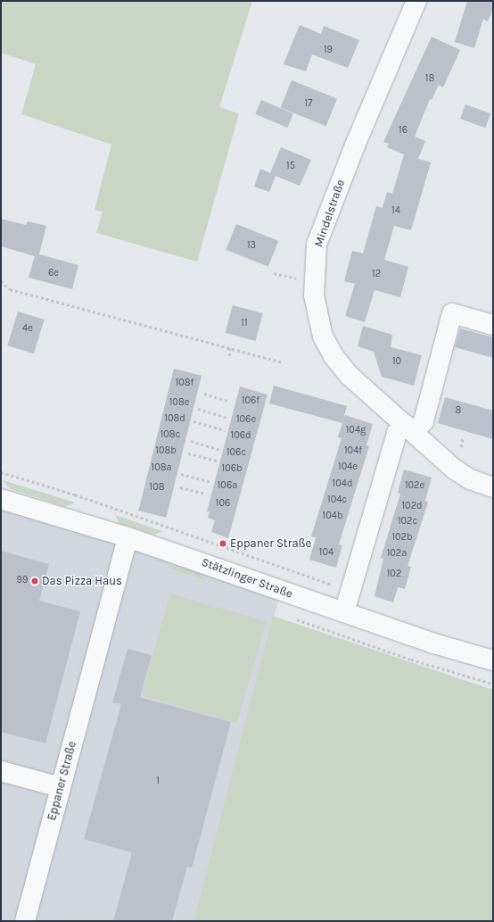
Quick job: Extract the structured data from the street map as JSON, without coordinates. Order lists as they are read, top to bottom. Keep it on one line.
{"streets":{"street":["Mindelstraße","Stätzlinger Straße","Eppaner Straße"]},"crossings":[["Stätzlinger Straße","Eppaner Straße"]],"places":["Eppaner Straße","Das Pizza Haus"],"house_numbers":["19","18","17","16","15","14","13","6e","12","11","4e","10","108f","106f","108e","8","108d","106e","104g","108c","106d","108b","104f","106c","104e","108a","106b","104d","106a","102e","108","104c","106","102d","104b","102c","102b","104","102a","102","99","1"]}
